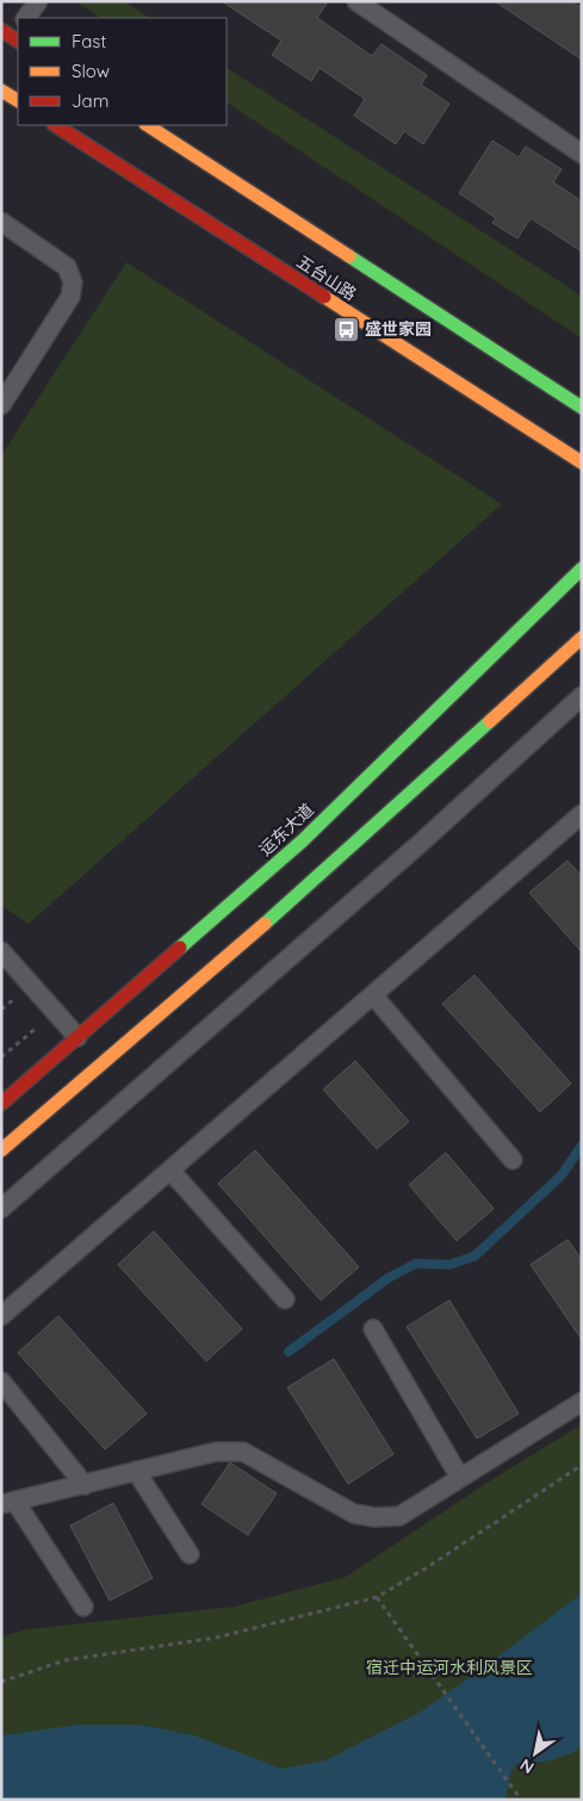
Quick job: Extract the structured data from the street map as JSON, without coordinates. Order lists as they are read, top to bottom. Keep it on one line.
{"streets":{"main road":["五台山路","运东大道"]},"parks":["宿迁中运河水利风景区"],"places":{"bus stop":["盛世家园"]},"legend":["Fast","Slow","Jam"],"north":"bottom left"}
